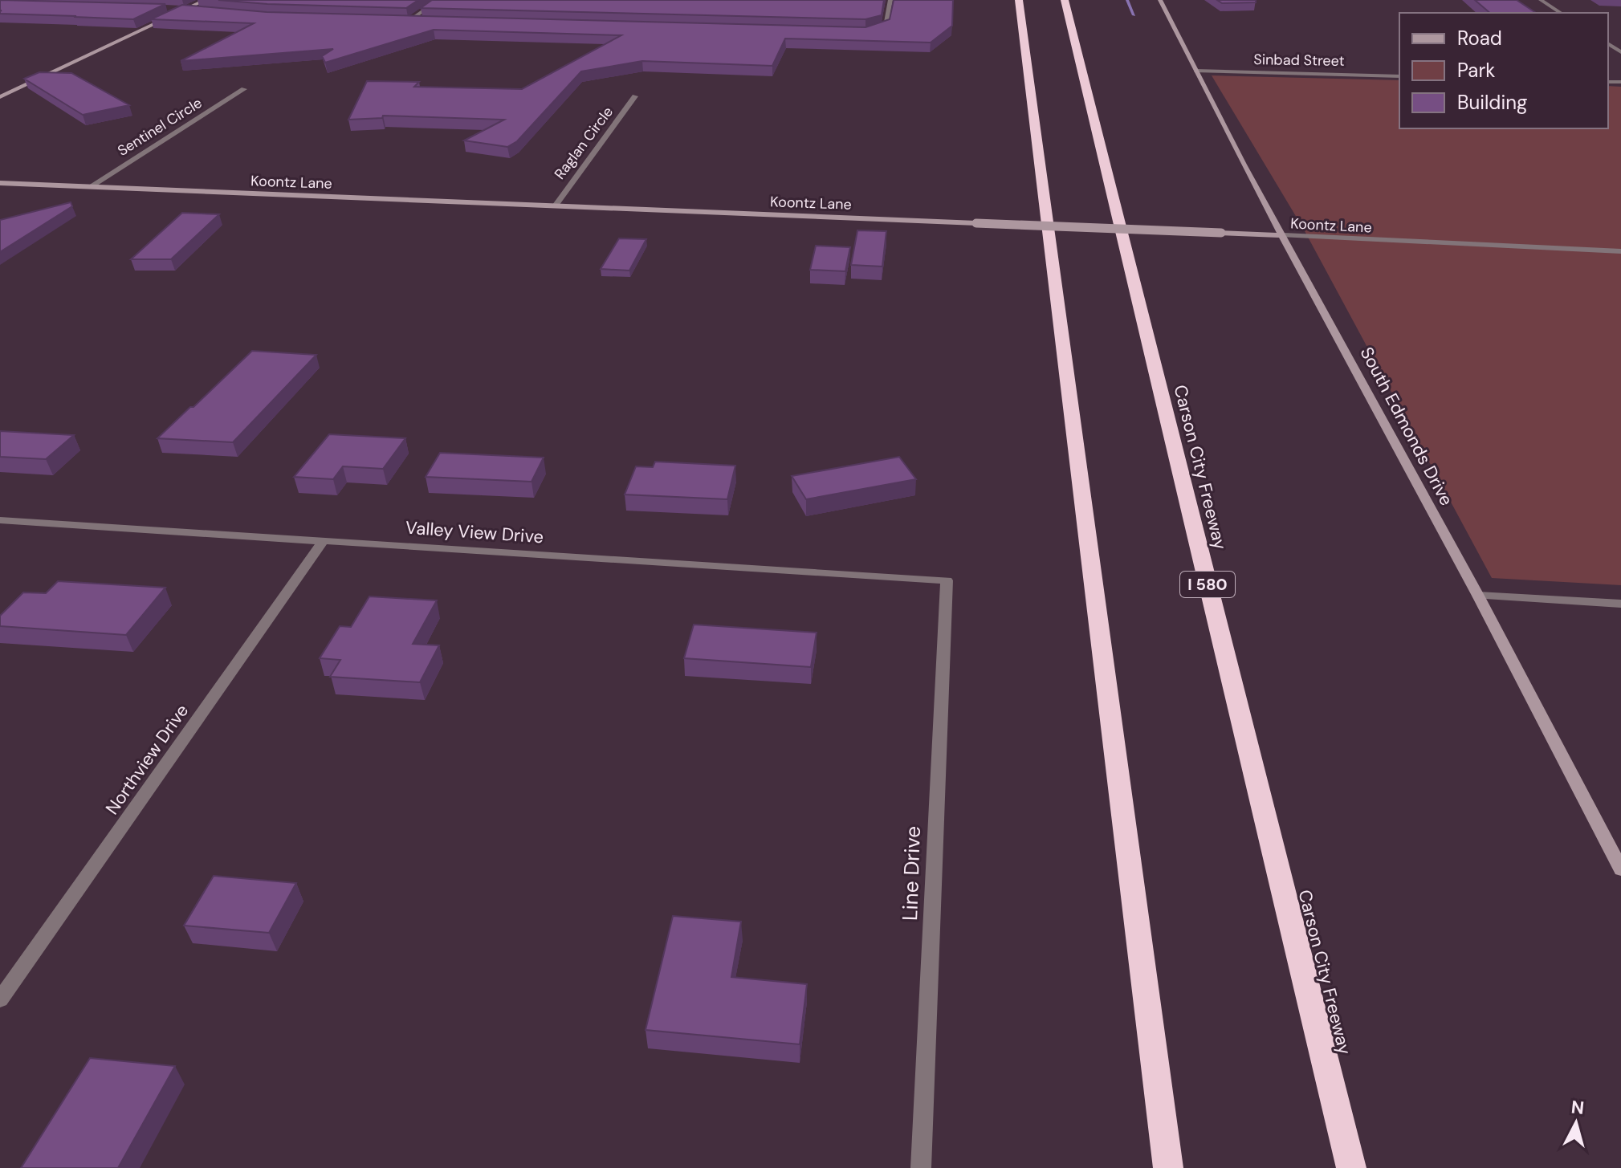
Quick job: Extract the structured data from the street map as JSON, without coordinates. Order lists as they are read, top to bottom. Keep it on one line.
{"streets":{"highway":["Carson City Freeway","I 580"],"street":["Sinbad Street","Sentinel Circle","Raglan Circle","Koontz Lane","South Edmonds Drive","Valley View Drive","Northview Drive","Line Drive"]},"crossings":[["Sinbad Street","South Edmonds Drive"],["Sentinel Circle","Koontz Lane"],["Raglan Circle","Koontz Lane"],["Koontz Lane","South Edmonds Drive"],["Valley View Drive","Northview Drive"],["Valley View Drive","Line Drive"]],"legend":["Road","Park","Building"],"north":"top"}
